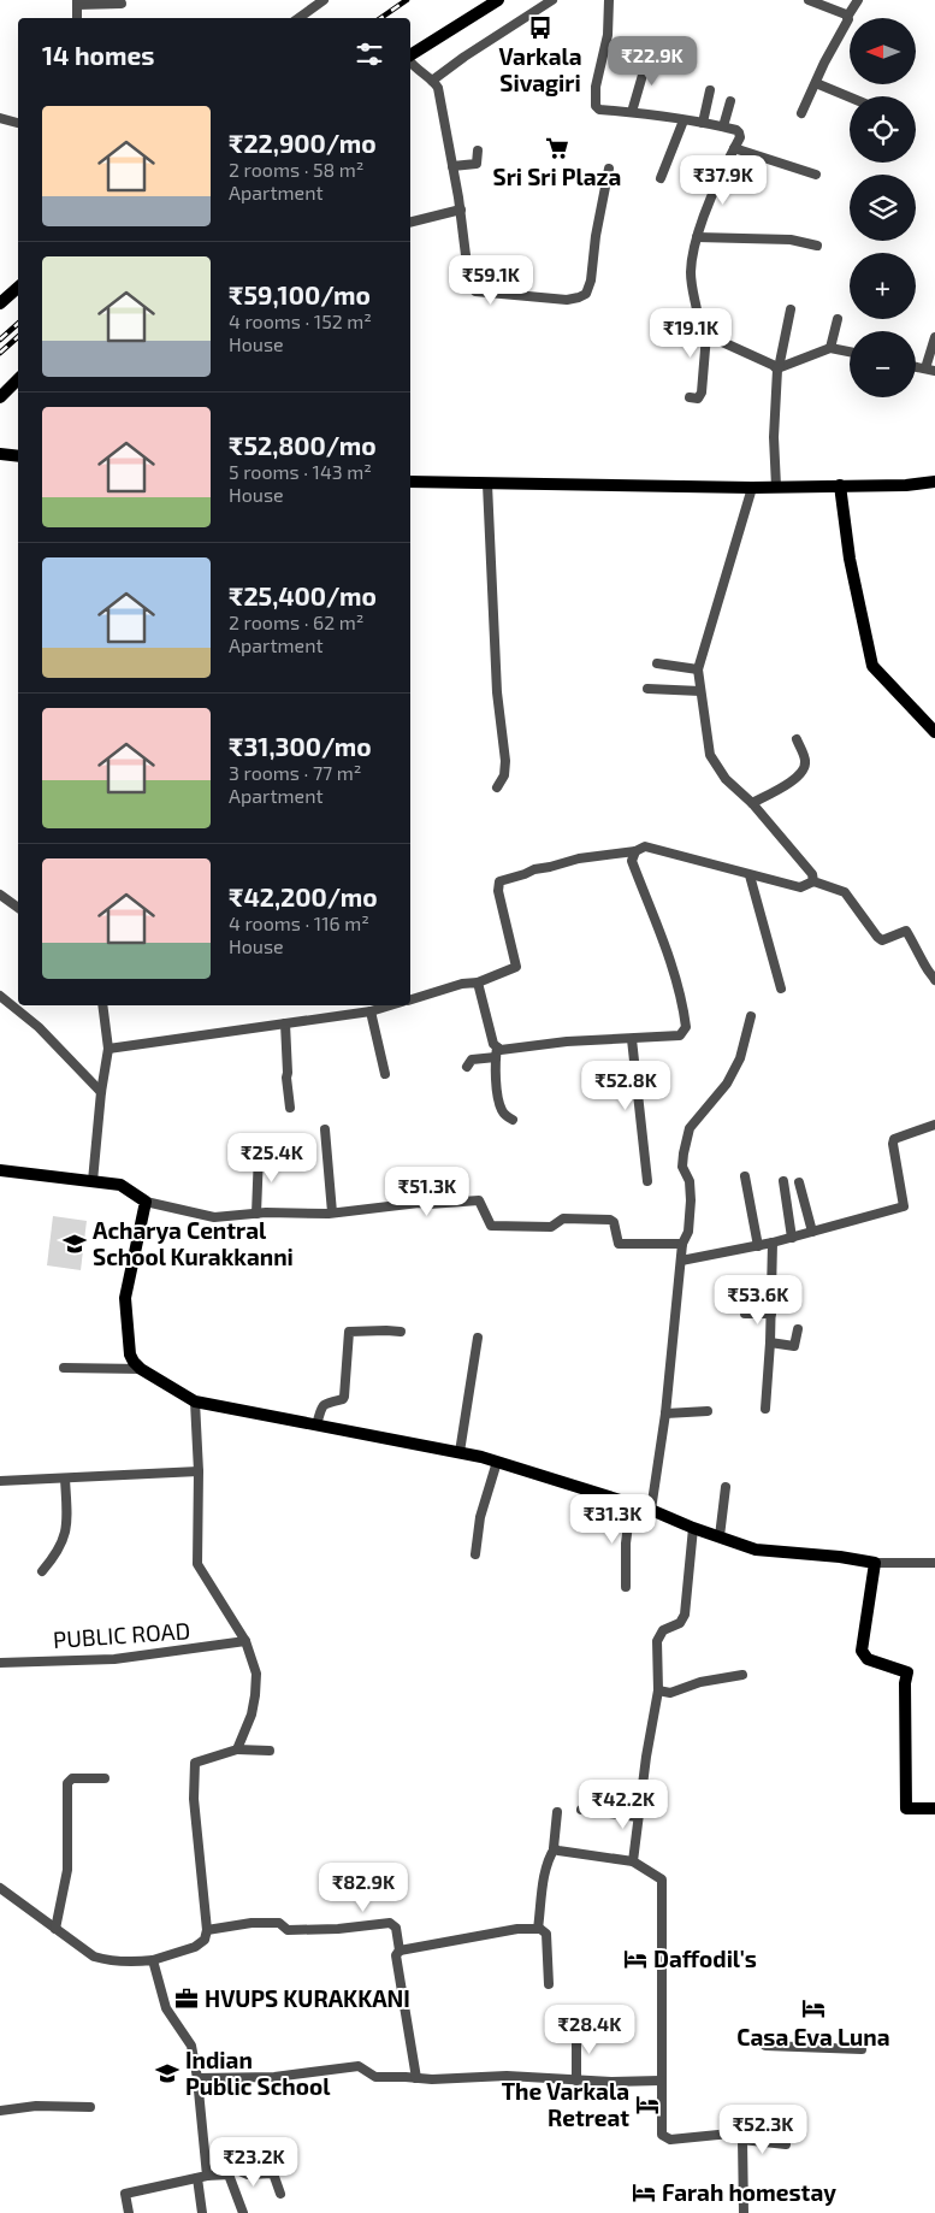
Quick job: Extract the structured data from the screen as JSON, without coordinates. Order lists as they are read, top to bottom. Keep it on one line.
{"streets":{"street":["PUBLIC ROAD"]},"places":{"bus stop":["Varkala Sivagiri"],"supermarket":["Sri Sri Plaza"],"school or university":["Acharya Central School Kurakkanni","Indian Public School"],"hotel":["Daffodil's","Casa Eva Luna","The Varkala Retreat","Farah homestay"],"office":["HVUPS KURAKKANI"]},"north":"left","page":{"map_buttons":["+","−"],"heading":"14 homes","price":["₹22.9K","₹37.9K","₹59.1K","₹19.1K","₹52.8K","₹25.4K","₹51.3K","₹53.6K","₹31.3K","₹42.2K","₹82.9K","₹28.4K","₹52.3K","₹23.2K"],"list":[{"name":"₹22,900/mo","note":"2 rooms · 58 m² · Apartment"},{"name":"₹59,100/mo","note":"4 rooms · 152 m² · House"},{"name":"₹52,800/mo","note":"5 rooms · 143 m² · House"},{"name":"₹25,400/mo","note":"2 rooms · 62 m² · Apartment"},{"name":"₹31,300/mo","note":"3 rooms · 77 m² · Apartment"},{"name":"₹42,200/mo","note":"4 rooms · 116 m² · House"}]}}
